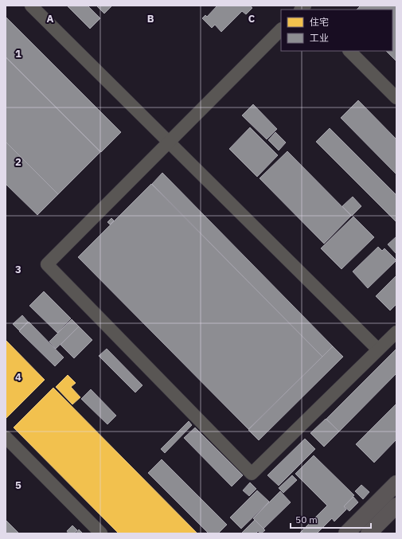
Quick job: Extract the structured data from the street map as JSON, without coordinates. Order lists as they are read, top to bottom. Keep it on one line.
{"legend":["住宅","工业"],"scale_bar":"50 m","grid":{"columns":["A","B","C"],"rows":["1","2","3","4","5"]}}
